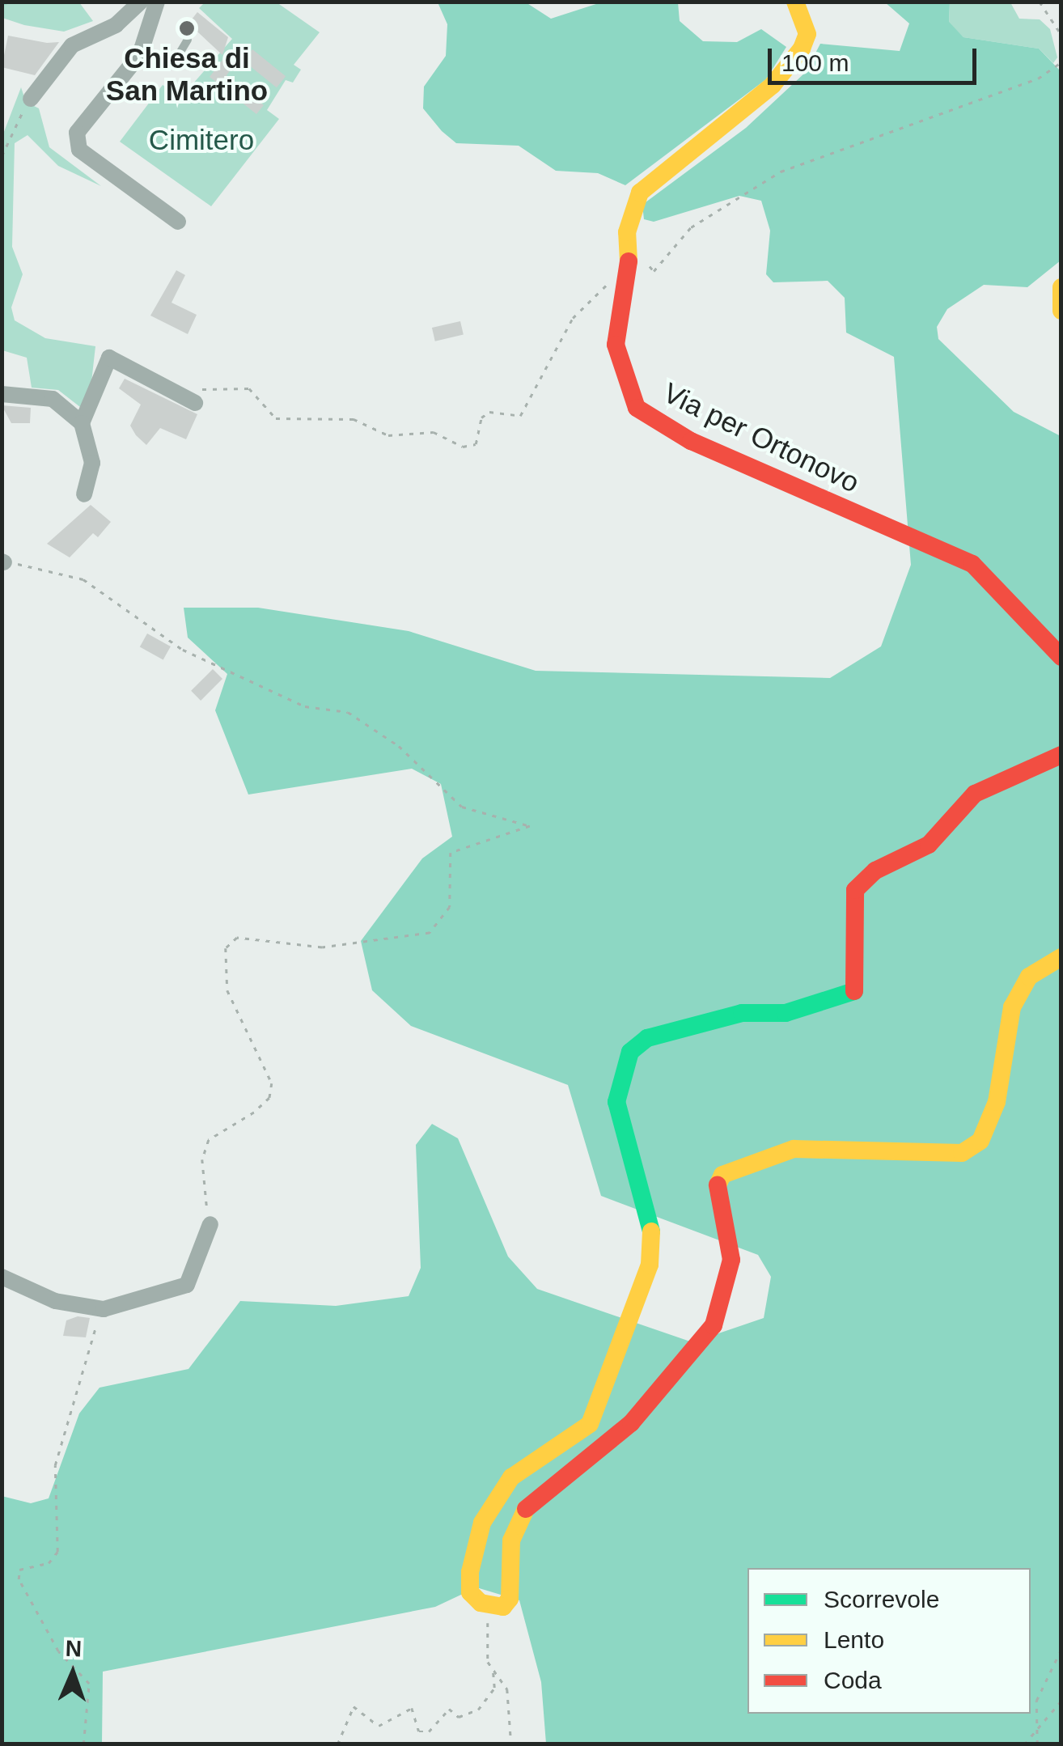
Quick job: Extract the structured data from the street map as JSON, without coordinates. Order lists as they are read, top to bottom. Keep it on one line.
{"streets":{"street":["Via per Ortonovo"]},"parks":["Cimitero"],"places":["Chiesa di San Martino"],"legend":["Scorrevole","Lento","Coda"],"scale_bar":"100 m","north":"top"}
